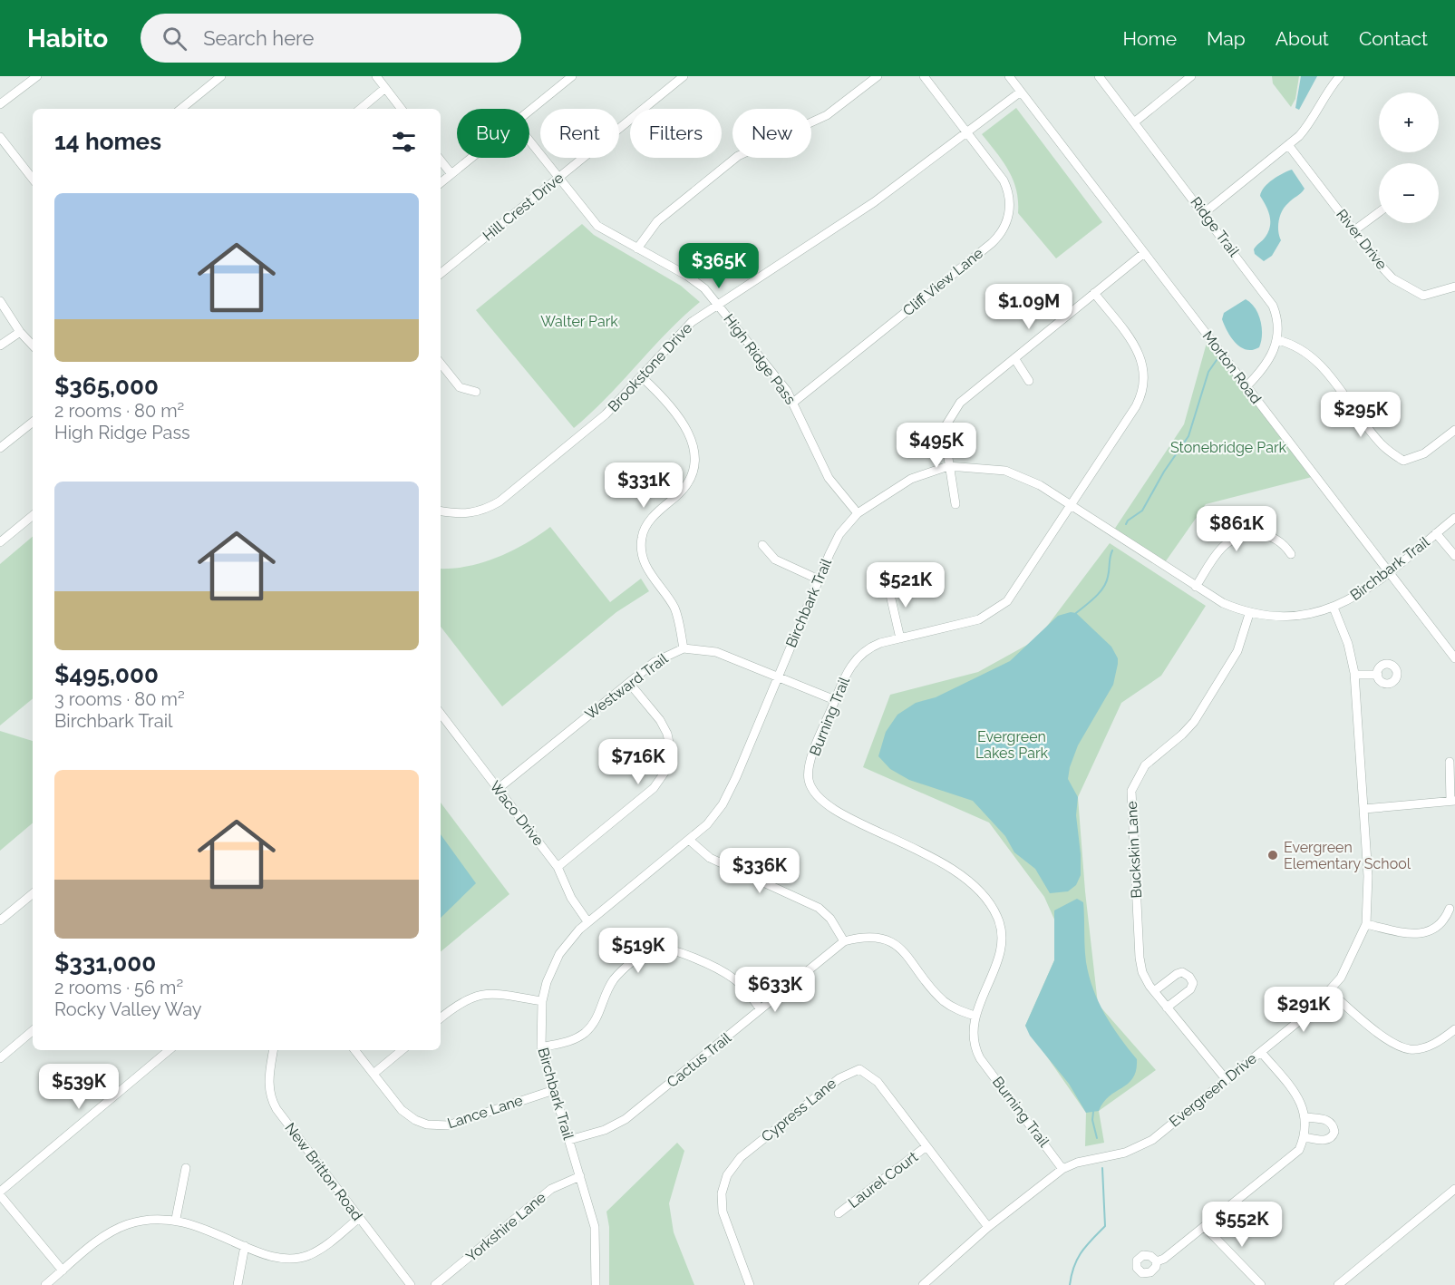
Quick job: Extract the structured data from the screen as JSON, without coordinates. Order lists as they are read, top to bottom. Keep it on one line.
{"streets":{"street":["Hill Crest Drive","Ridge Trail","River Drive","Cliff View Lane","High Ridge Pass","Brookstone Drive","Morton Road","Birchbark Trail","Westward Trail","Burning Trail","Waco Drive","Buckskin Lane","Cactus Trail","Evergreen Drive","Cypress Lane","Lance Lane","New Britton Road","Laurel Court","Yorkshire Lane"]},"crossings":[["Hill Crest Drive","High Ridge Pass"],["Ridge Trail","Morton Road"],["Cliff View Lane","High Ridge Pass"],["Cliff View Lane","Brookstone Drive"],["High Ridge Pass","Brookstone Drive"],["High Ridge Pass","Birchbark Trail"],["Brookstone Drive","Morton Road"],["Morton Road","Birchbark Trail"],["Birchbark Trail","Westward Trail"],["Birchbark Trail","Burning Trail"],["Birchbark Trail","Waco Drive"],["Birchbark Trail","Buckskin Lane"],["Birchbark Trail","Cactus Trail"],["Birchbark Trail","Evergreen Drive"],["Birchbark Trail","Lance Lane"],["Birchbark Trail","Yorkshire Lane"],["Westward Trail","Burning Trail"],["Westward Trail","Waco Drive"],["Burning Trail","Cactus Trail"],["Burning Trail","Evergreen Drive"],["Buckskin Lane","Evergreen Drive"],["Evergreen Drive","Cypress Lane"],["Cypress Lane","Laurel Court"]],"parks":["Walter Park","Stonebridge Park","Evergreen Lakes Park"],"places":["Evergreen Elementary School"],"page":{"header":"Habito","search":"Search here","nav":["Home","Map","About","Contact"],"map_buttons":["+","−"],"chip":["Buy","Rent","Filters","New"],"heading":"14 homes","list":[{"name":"$365,000","note":"2 rooms · 80 m² · High Ridge Pass"},{"name":"$495,000","note":"3 rooms · 80 m² · Birchbark Trail"},{"name":"$331,000","note":"2 rooms · 56 m² · Rocky Valley Way"}],"price":["$365K","$1.09M","$295K","$495K","$331K","$861K","$521K","$716K","$336K","$519K","$633K","$291K","$539K","$552K"]}}
